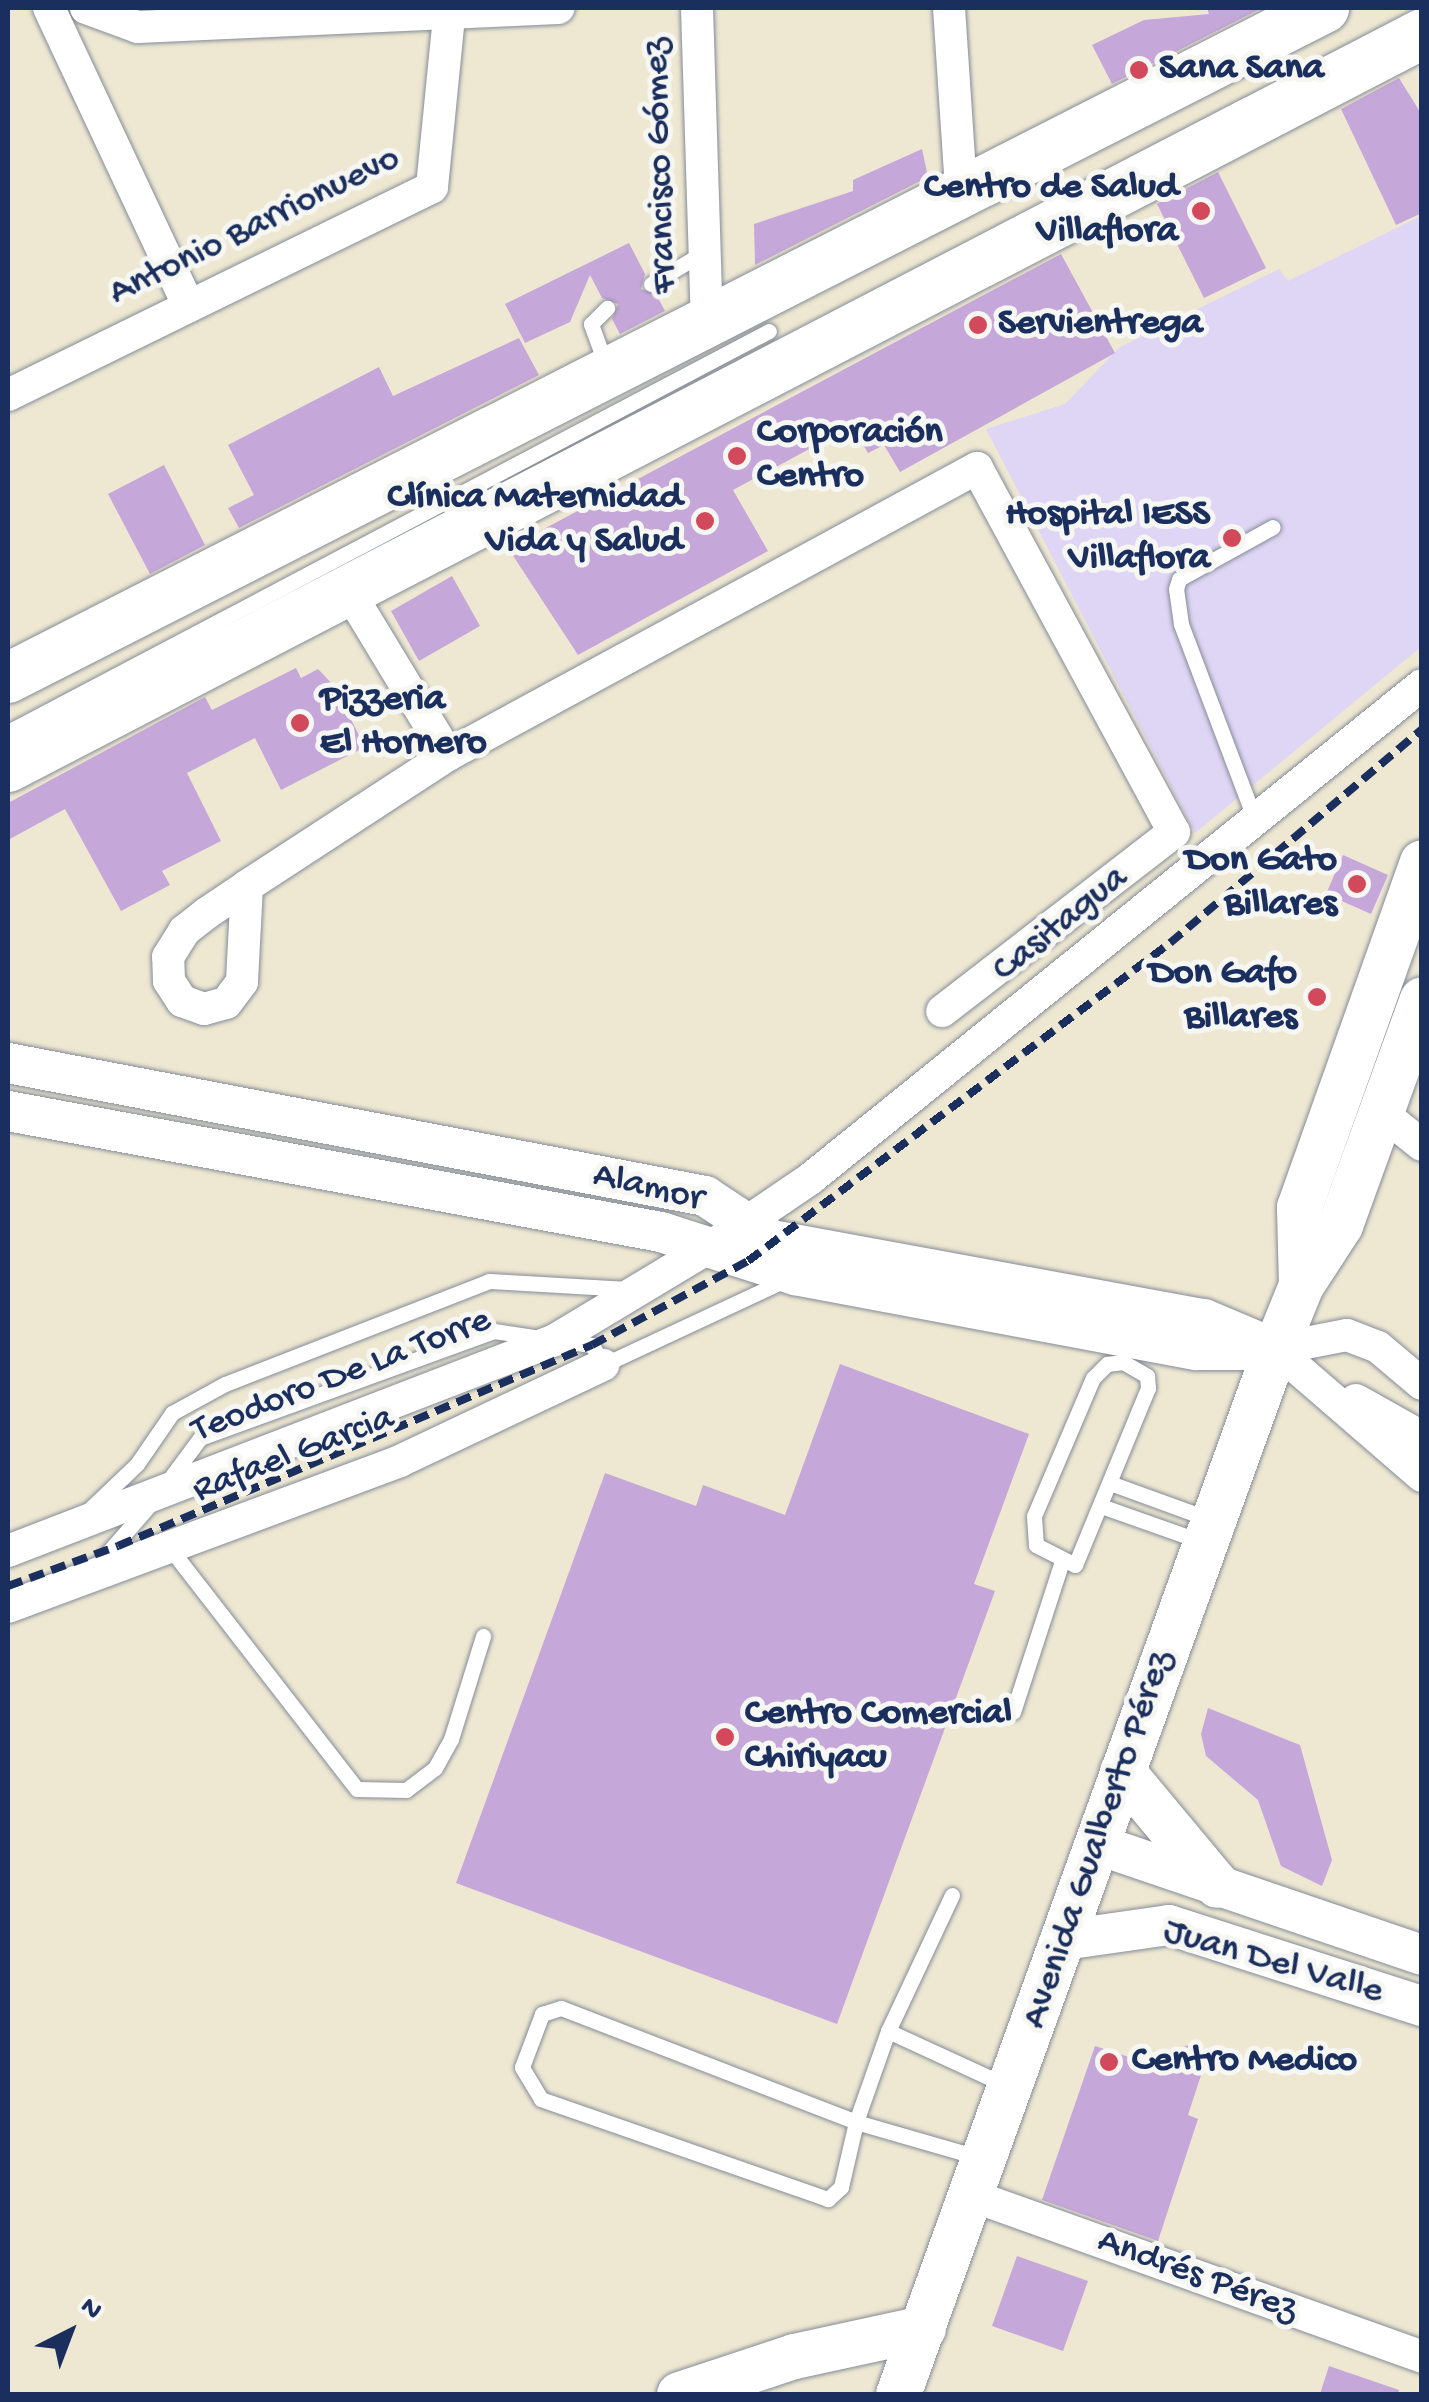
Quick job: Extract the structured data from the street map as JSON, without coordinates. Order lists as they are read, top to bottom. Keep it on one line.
{"streets":{"main road":["Avenida Gualberto Pérez"],"street":["Francisco Gómez","Antonio Barrionuevo","Casitagua","Alamor","Teodoro De La Torre","Rafael Garcia","Juan Del Valle","Andrés Pérez"]},"crossings":[["Casitagua","Alamor"],["Casitagua","Teodoro De La Torre"],["Alamor","Teodoro De La Torre"],["Alamor","Avenida Gualberto Pérez"],["Avenida Gualberto Pérez","Juan Del Valle"],["Avenida Gualberto Pérez","Andrés Pérez"]],"places":["Sana Sana","Centro de Salud Villaflora","Servientrega","Corporación Centro","Clínica Maternidad Vida y Salud","Hospital IESS Villaflora","Pizzeria El Hornero","Don Gato Billares","Don Gafo Billares","Centro Comercial Chiriyacu","Centro Medico"],"north":"top right"}
